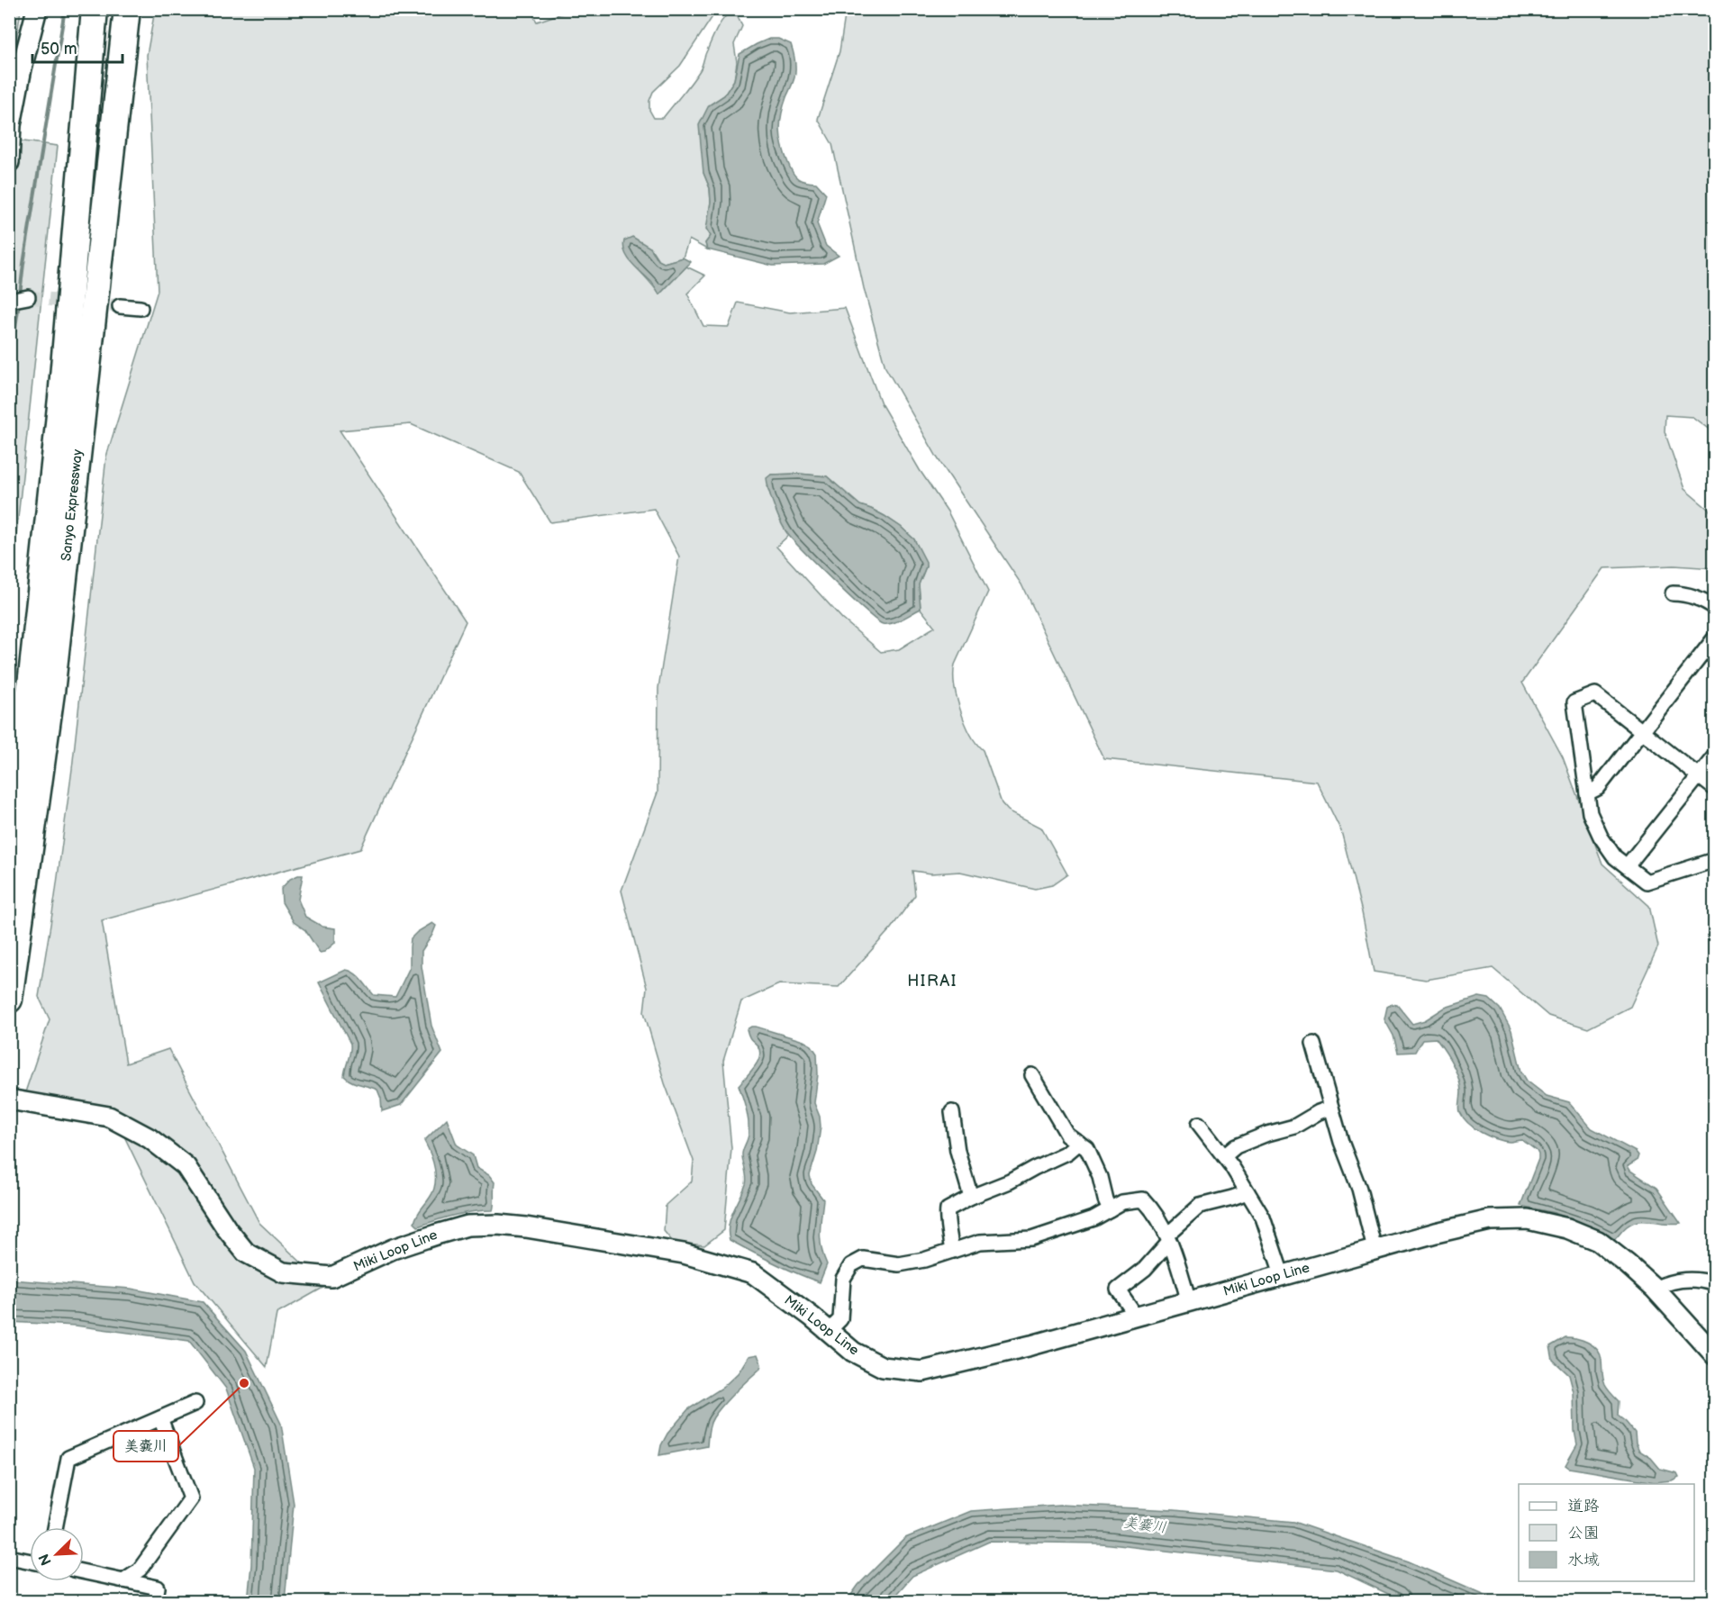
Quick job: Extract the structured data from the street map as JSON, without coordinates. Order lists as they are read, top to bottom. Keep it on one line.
{"streets":{"highway":["Sanyo Expressway"],"main road":["Miki Loop Line"]},"districts":["HIRAI"],"water":["美嚢川"],"places":["美嚢川"],"legend":["道路","公園","水域"],"scale_bar":"50 m","north":"bottom left"}
